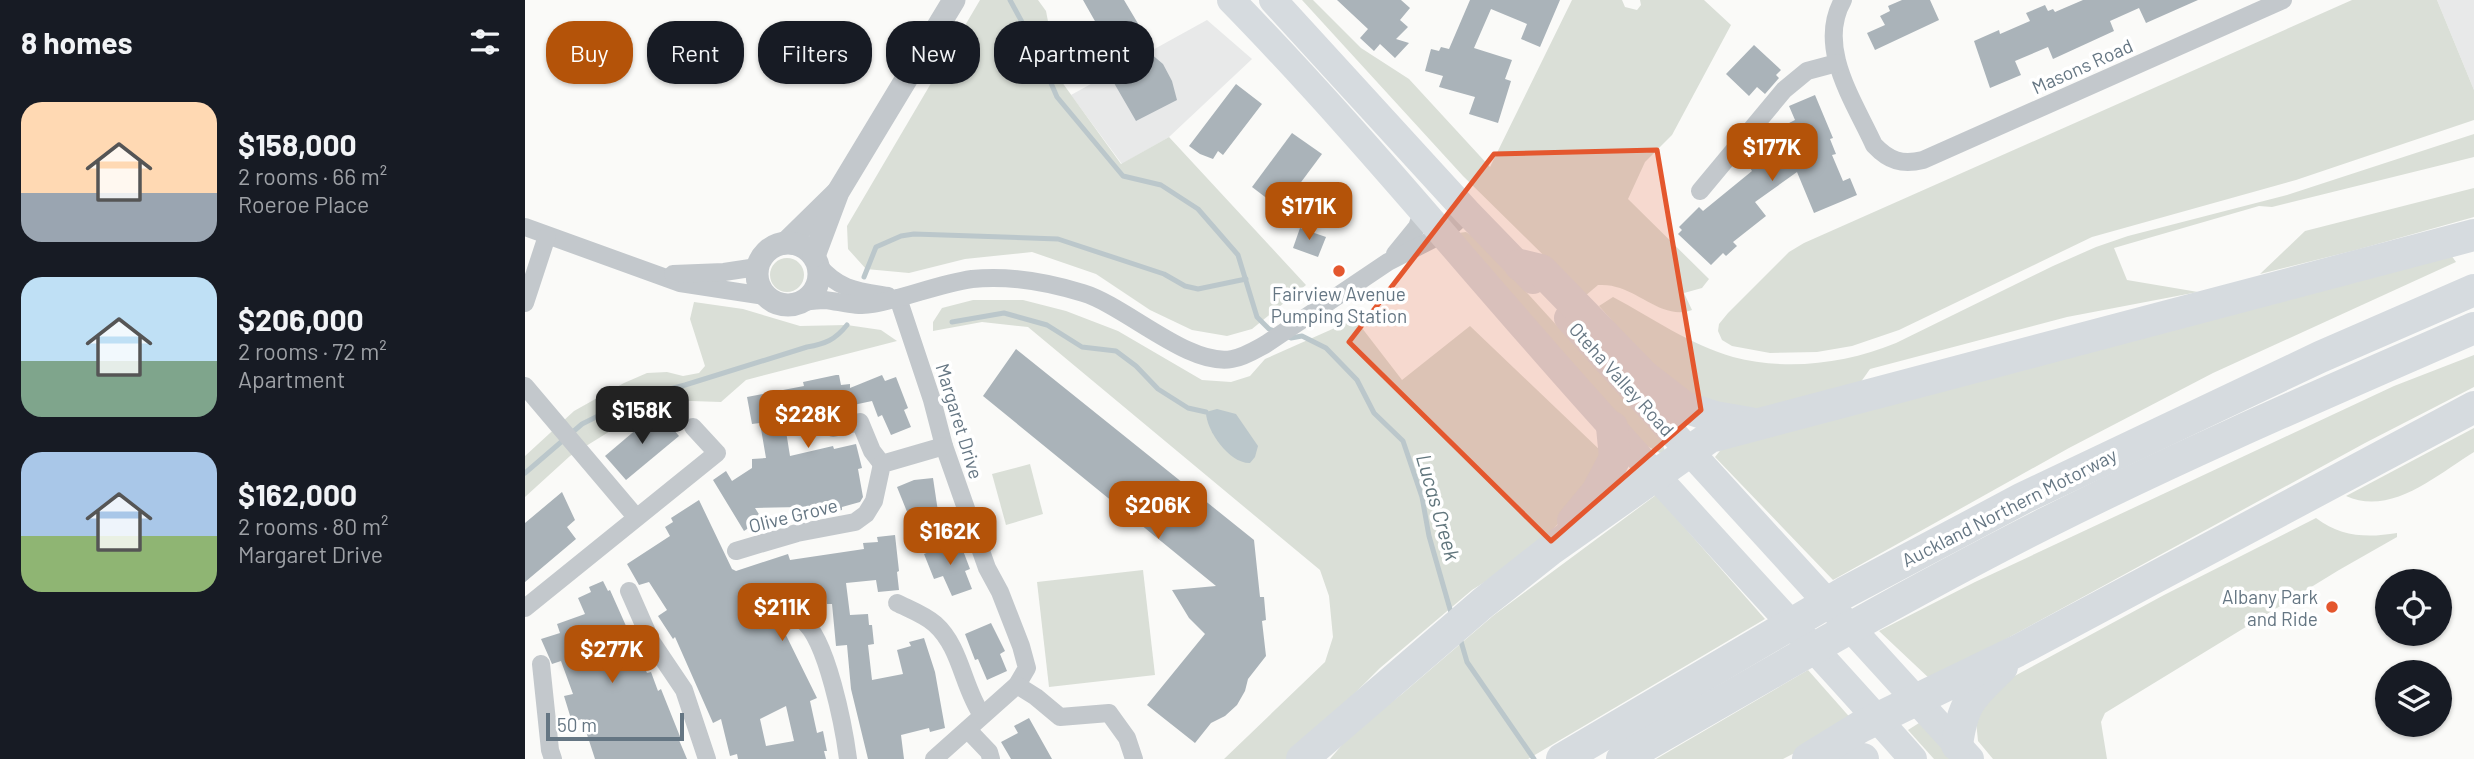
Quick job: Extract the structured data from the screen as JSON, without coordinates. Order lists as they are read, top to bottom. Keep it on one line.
{"streets":{"highway":["Auckland Northern Motorway"],"main road":["Oteha Valley Road"],"street":["Masons Road","Margaret Drive","Olive Grove"]},"water":["Lucas Creek"],"places":["Fairview Avenue Pumping Station","Albany Park and Ride"],"scale_bar":"50 m","page":{"heading":"8 homes","chip":["Buy","Rent","Filters","New","Apartment"],"list":[{"name":"$158,000","note":"2 rooms · 66 m² · Roeroe Place"},{"name":"$206,000","note":"2 rooms · 72 m² · Apartment"},{"name":"$162,000","note":"2 rooms · 80 m² · Margaret Drive"}],"price":["$177K","$171K","$158K","$228K","$206K","$162K","$211K","$277K"],"scale":"50 m"}}
